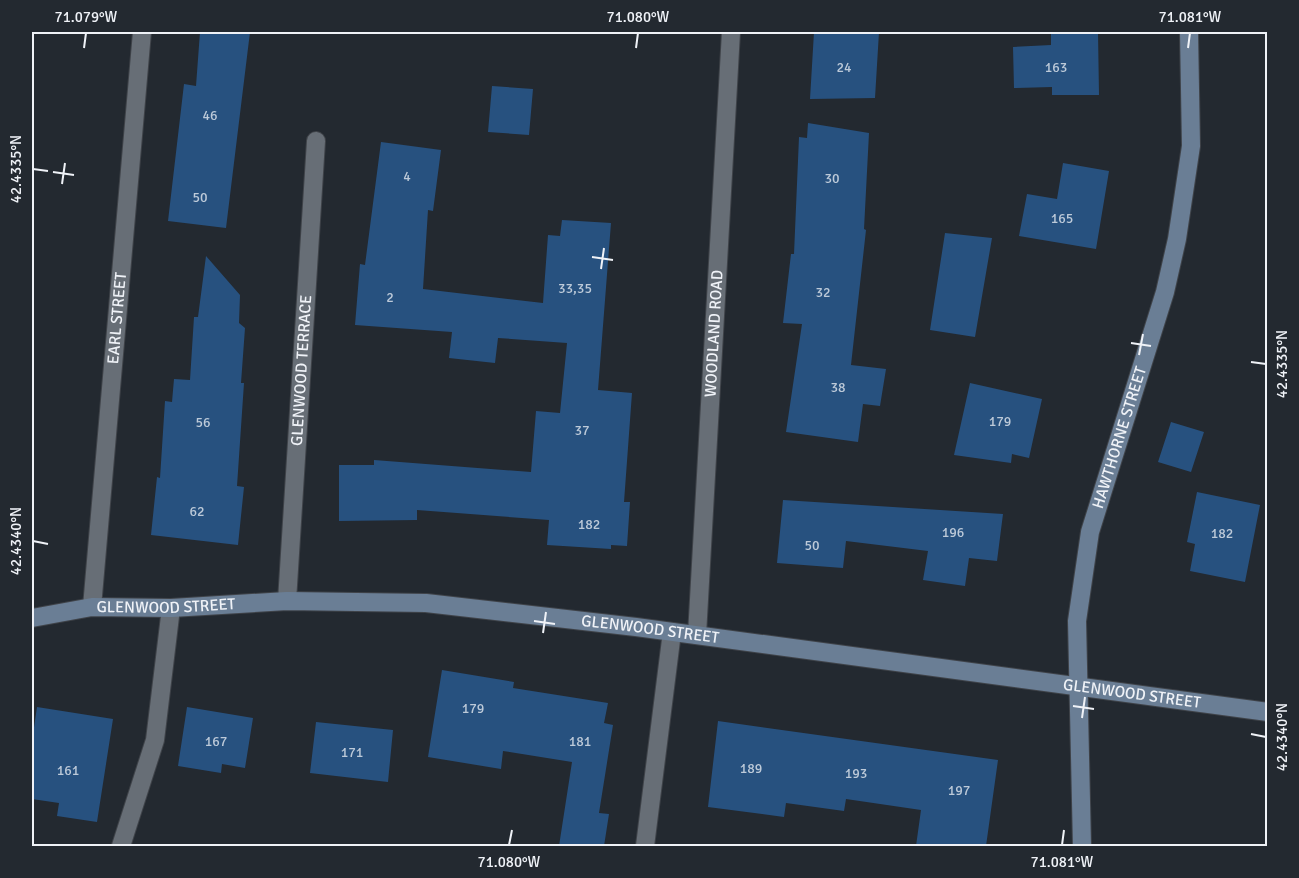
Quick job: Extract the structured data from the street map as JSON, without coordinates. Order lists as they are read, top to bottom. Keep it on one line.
{"streets":{"street":["EARL STREET","WOODLAND ROAD","GLENWOOD TERRACE","HAWTHORNE STREET","GLENWOOD STREET"]},"crossings":[["EARL STREET","GLENWOOD STREET"],["WOODLAND ROAD","GLENWOOD STREET"],["GLENWOOD TERRACE","GLENWOOD STREET"],["HAWTHORNE STREET","GLENWOOD STREET"]],"house_numbers":["24","163","46","4","30","50","165","33,35","32","2","38","179","56","37","62","182","196","182","50","179","167","181","171","189","161","193","197"],"coordinates":["71.079°W","71.080°W","71.081°W","42.4335°N","42.4340°N"]}
